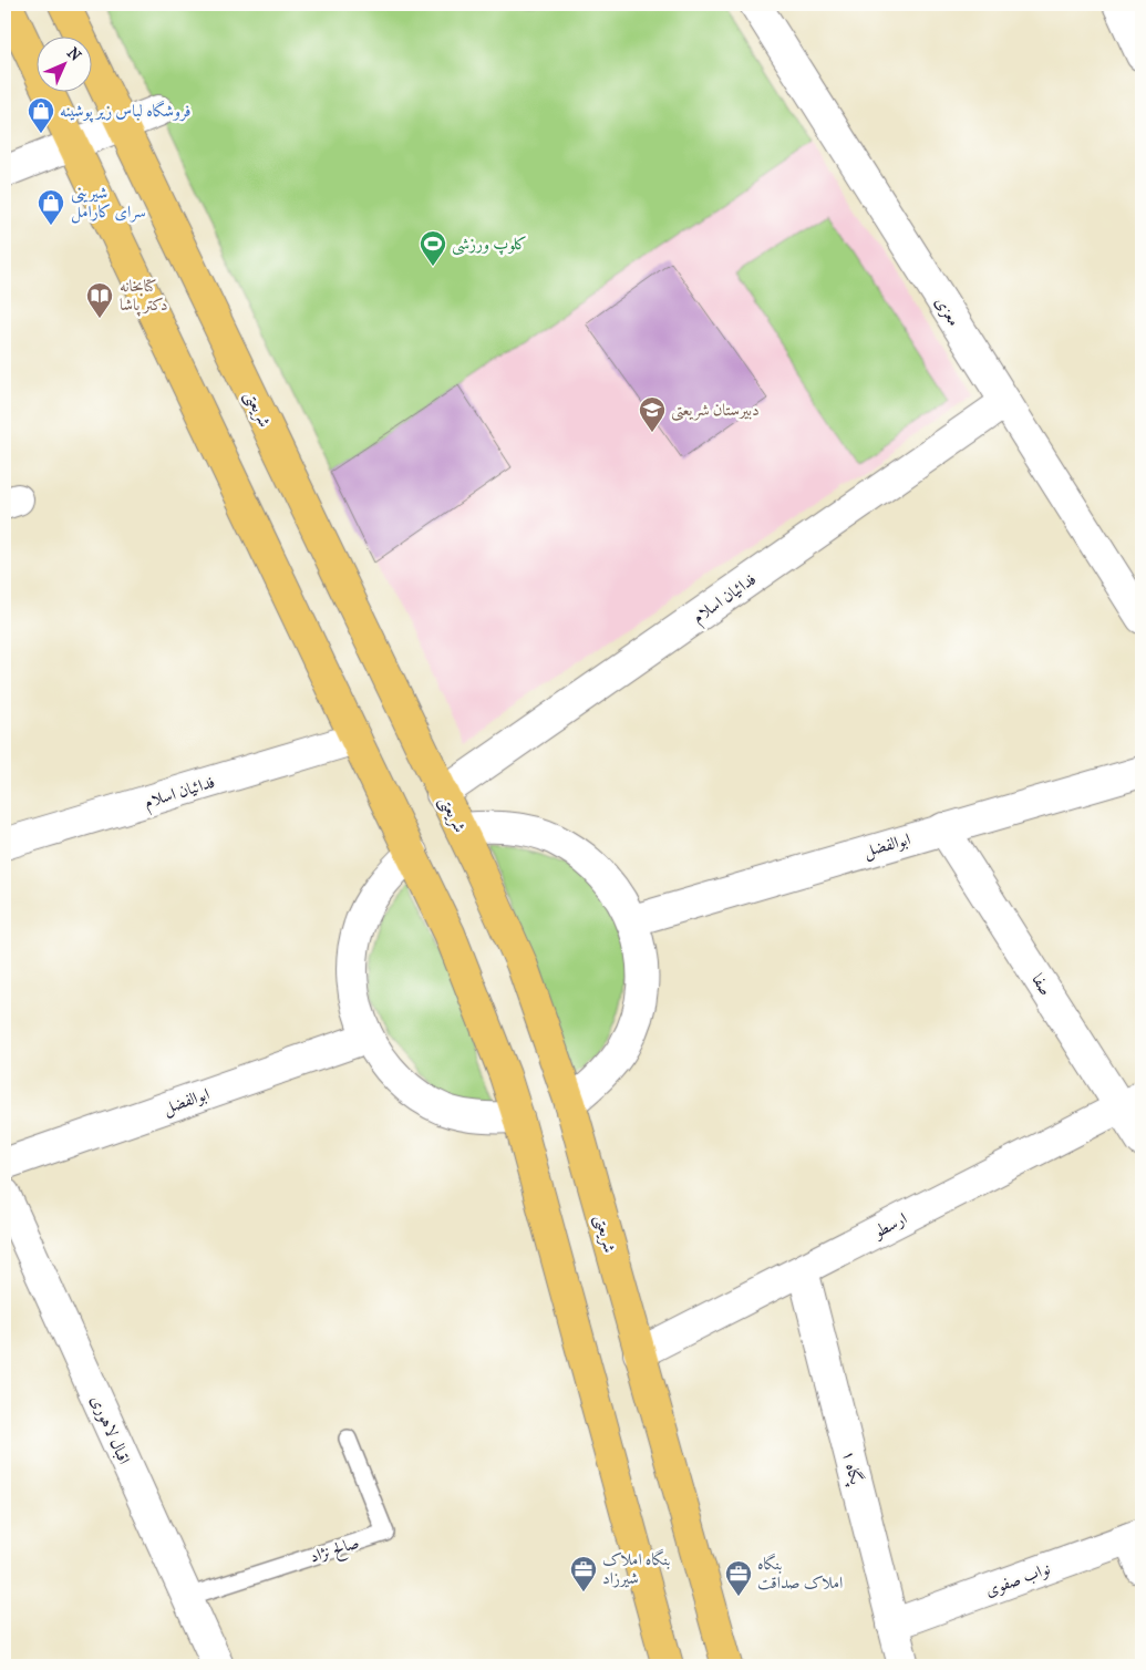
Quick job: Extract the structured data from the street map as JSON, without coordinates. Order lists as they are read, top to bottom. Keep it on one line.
{"streets":{"main road":["شریعتی"],"street":["معزی","فدائیان اسلام","ابوالفضل","صفا","ارسطو","اقبال لاهوری","پگاه ۱","نواب صفوی"],"lane":["صالح نژاد"]},"crossings":[["معزی","فدائیان اسلام"],["شریعتی","فدائیان اسلام"],["شریعتی","ارسطو"],["ابوالفضل","صفا"],["صفا","ارسطو"],["ارسطو","پگاه ۱"],["اقبال لاهوری","صالح نژاد"],["پگاه ۱","نواب صفوی"]],"places":{"shop":["فروشگاه لباس زیر پوشینه","شیرینی سرای کارامل"],"sports":["کلوپ ورزشی"],"library":["کتابخانه دکتر پاشا"],"school or university":["دبیرستان شریعتی"],"office":["بنگاه املاک شیرزاد","بنگاه املاک صداقت"]},"north":"top right"}
